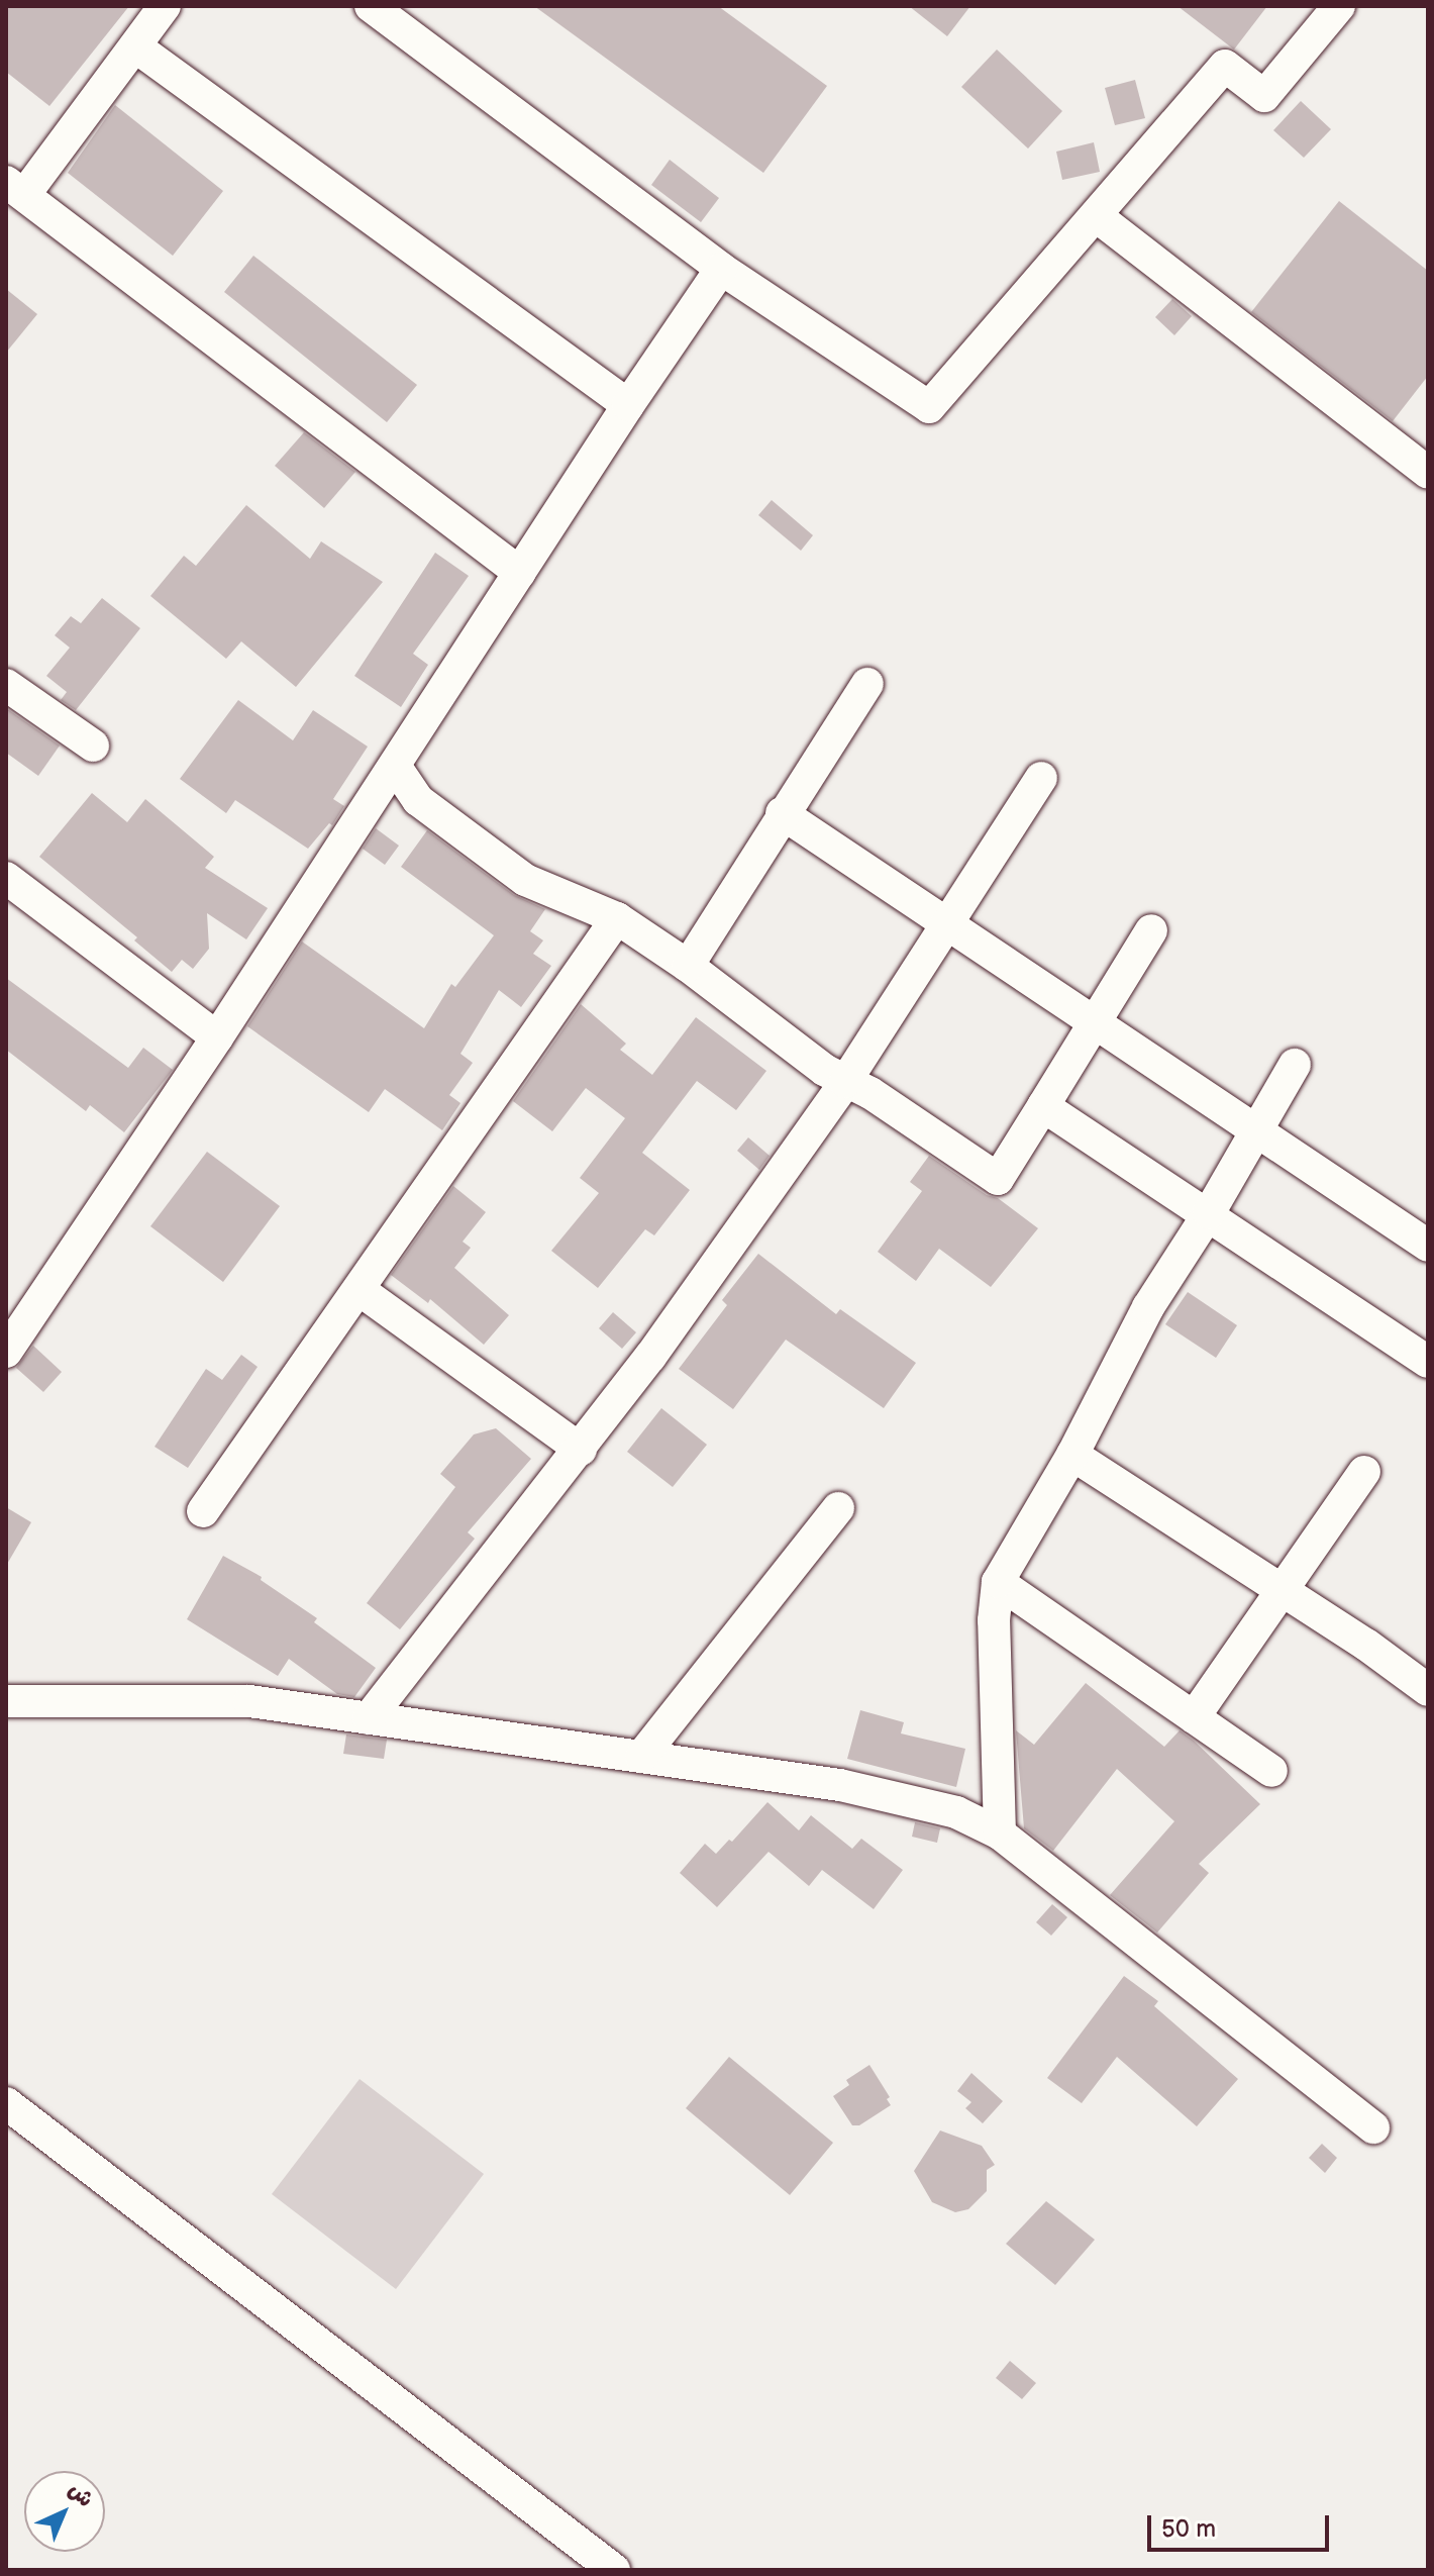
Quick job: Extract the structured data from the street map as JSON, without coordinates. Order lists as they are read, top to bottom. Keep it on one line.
{"scale_bar":"50 m","north":"top right"}
